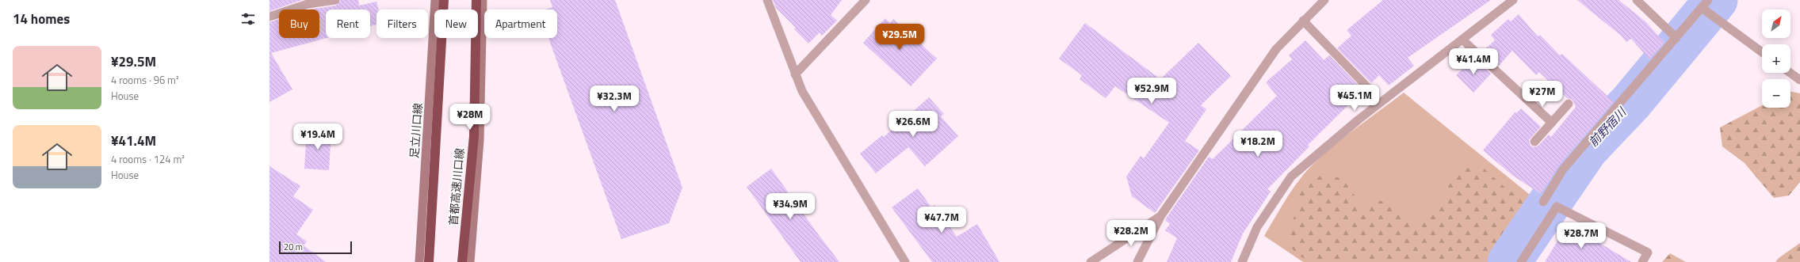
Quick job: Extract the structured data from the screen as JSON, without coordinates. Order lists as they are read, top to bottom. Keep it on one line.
{"streets":{"highway":["首都高速川口線"],"main road":["足立川口線"]},"water":["前野宿川"],"scale_bar":"20 m","north":"top right","page":{"heading":"14 homes","map_buttons":["+","−"],"chip":["Buy","Rent","Filters","New","Apartment"],"price":["¥29.5M","¥41.4M","¥52.9M","¥27M","¥45.1M","¥32.3M","¥28M","¥26.6M","¥19.4M","¥18.2M","¥34.9M","¥47.7M","¥28.2M","¥28.7M"],"list":[{"name":"¥29.5M","note":"4 rooms · 96 m² · House"},{"name":"¥41.4M","note":"4 rooms · 124 m² · House"}],"scale":"20 m"}}
